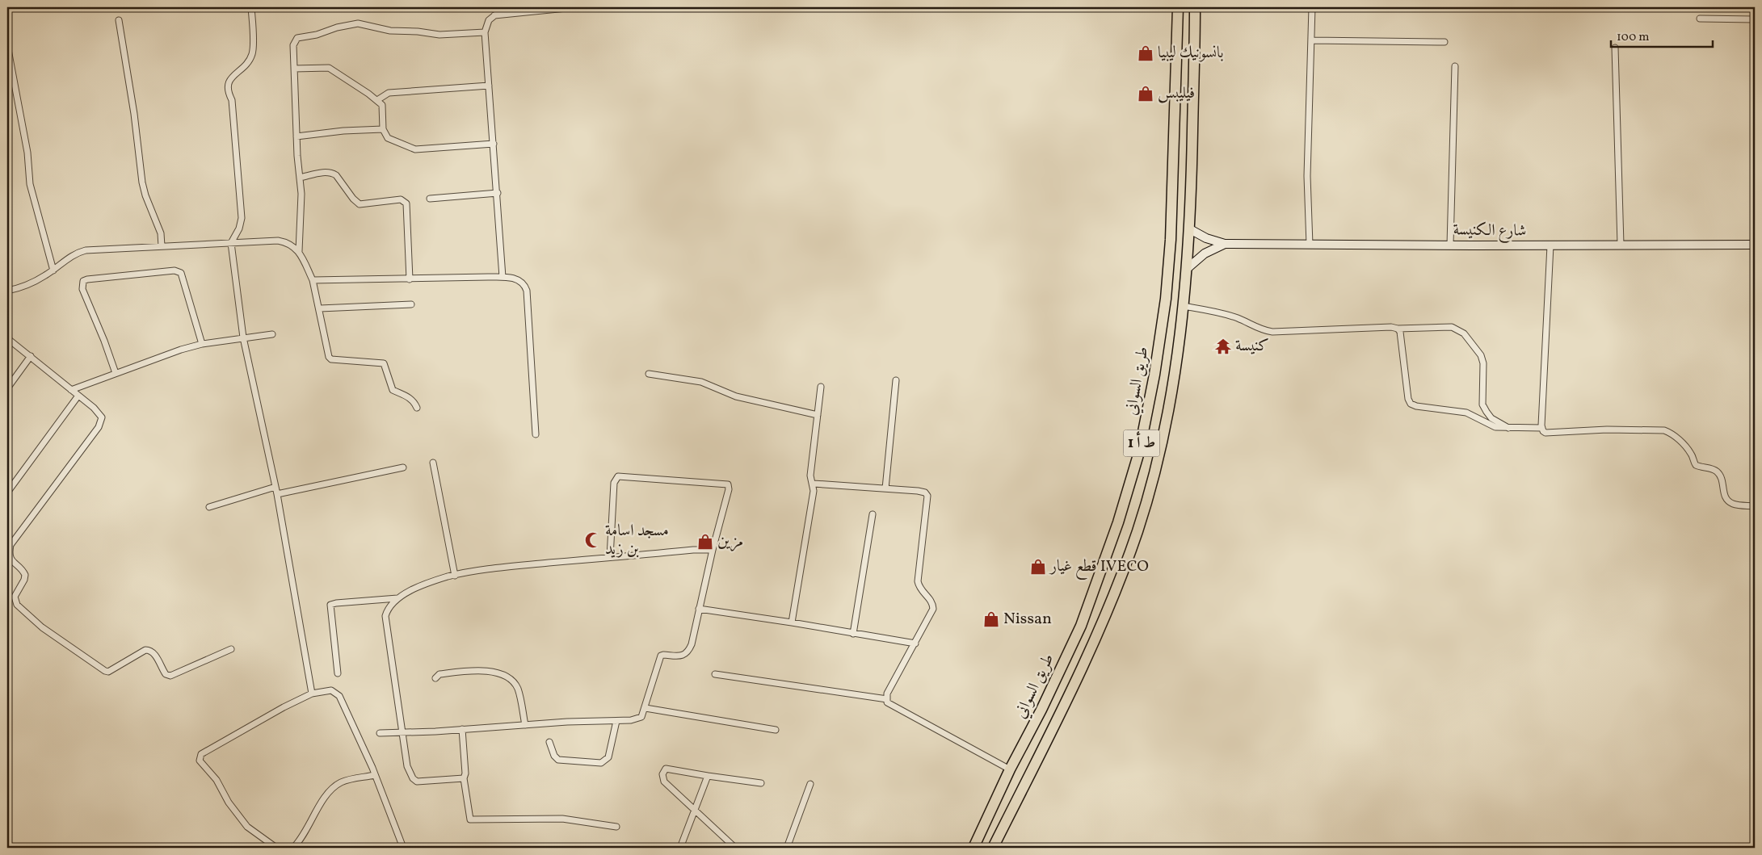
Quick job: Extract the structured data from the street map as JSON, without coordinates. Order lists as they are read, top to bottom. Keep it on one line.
{"streets":{"highway":["طريق السواني","ط أ 1"],"main road":["شارع الكنيسة"]},"crossings":[["شارع الكنيسة","طريق السواني"]],"places":{"shop":["بانسونيك ليبيا","فيليبس","مزين","قطع غيار IVECO","Nissan"],"temple":["كنيسة"],"mosque":["مسجد اسامة بن زيد"]},"scale_bar":"100 m"}
